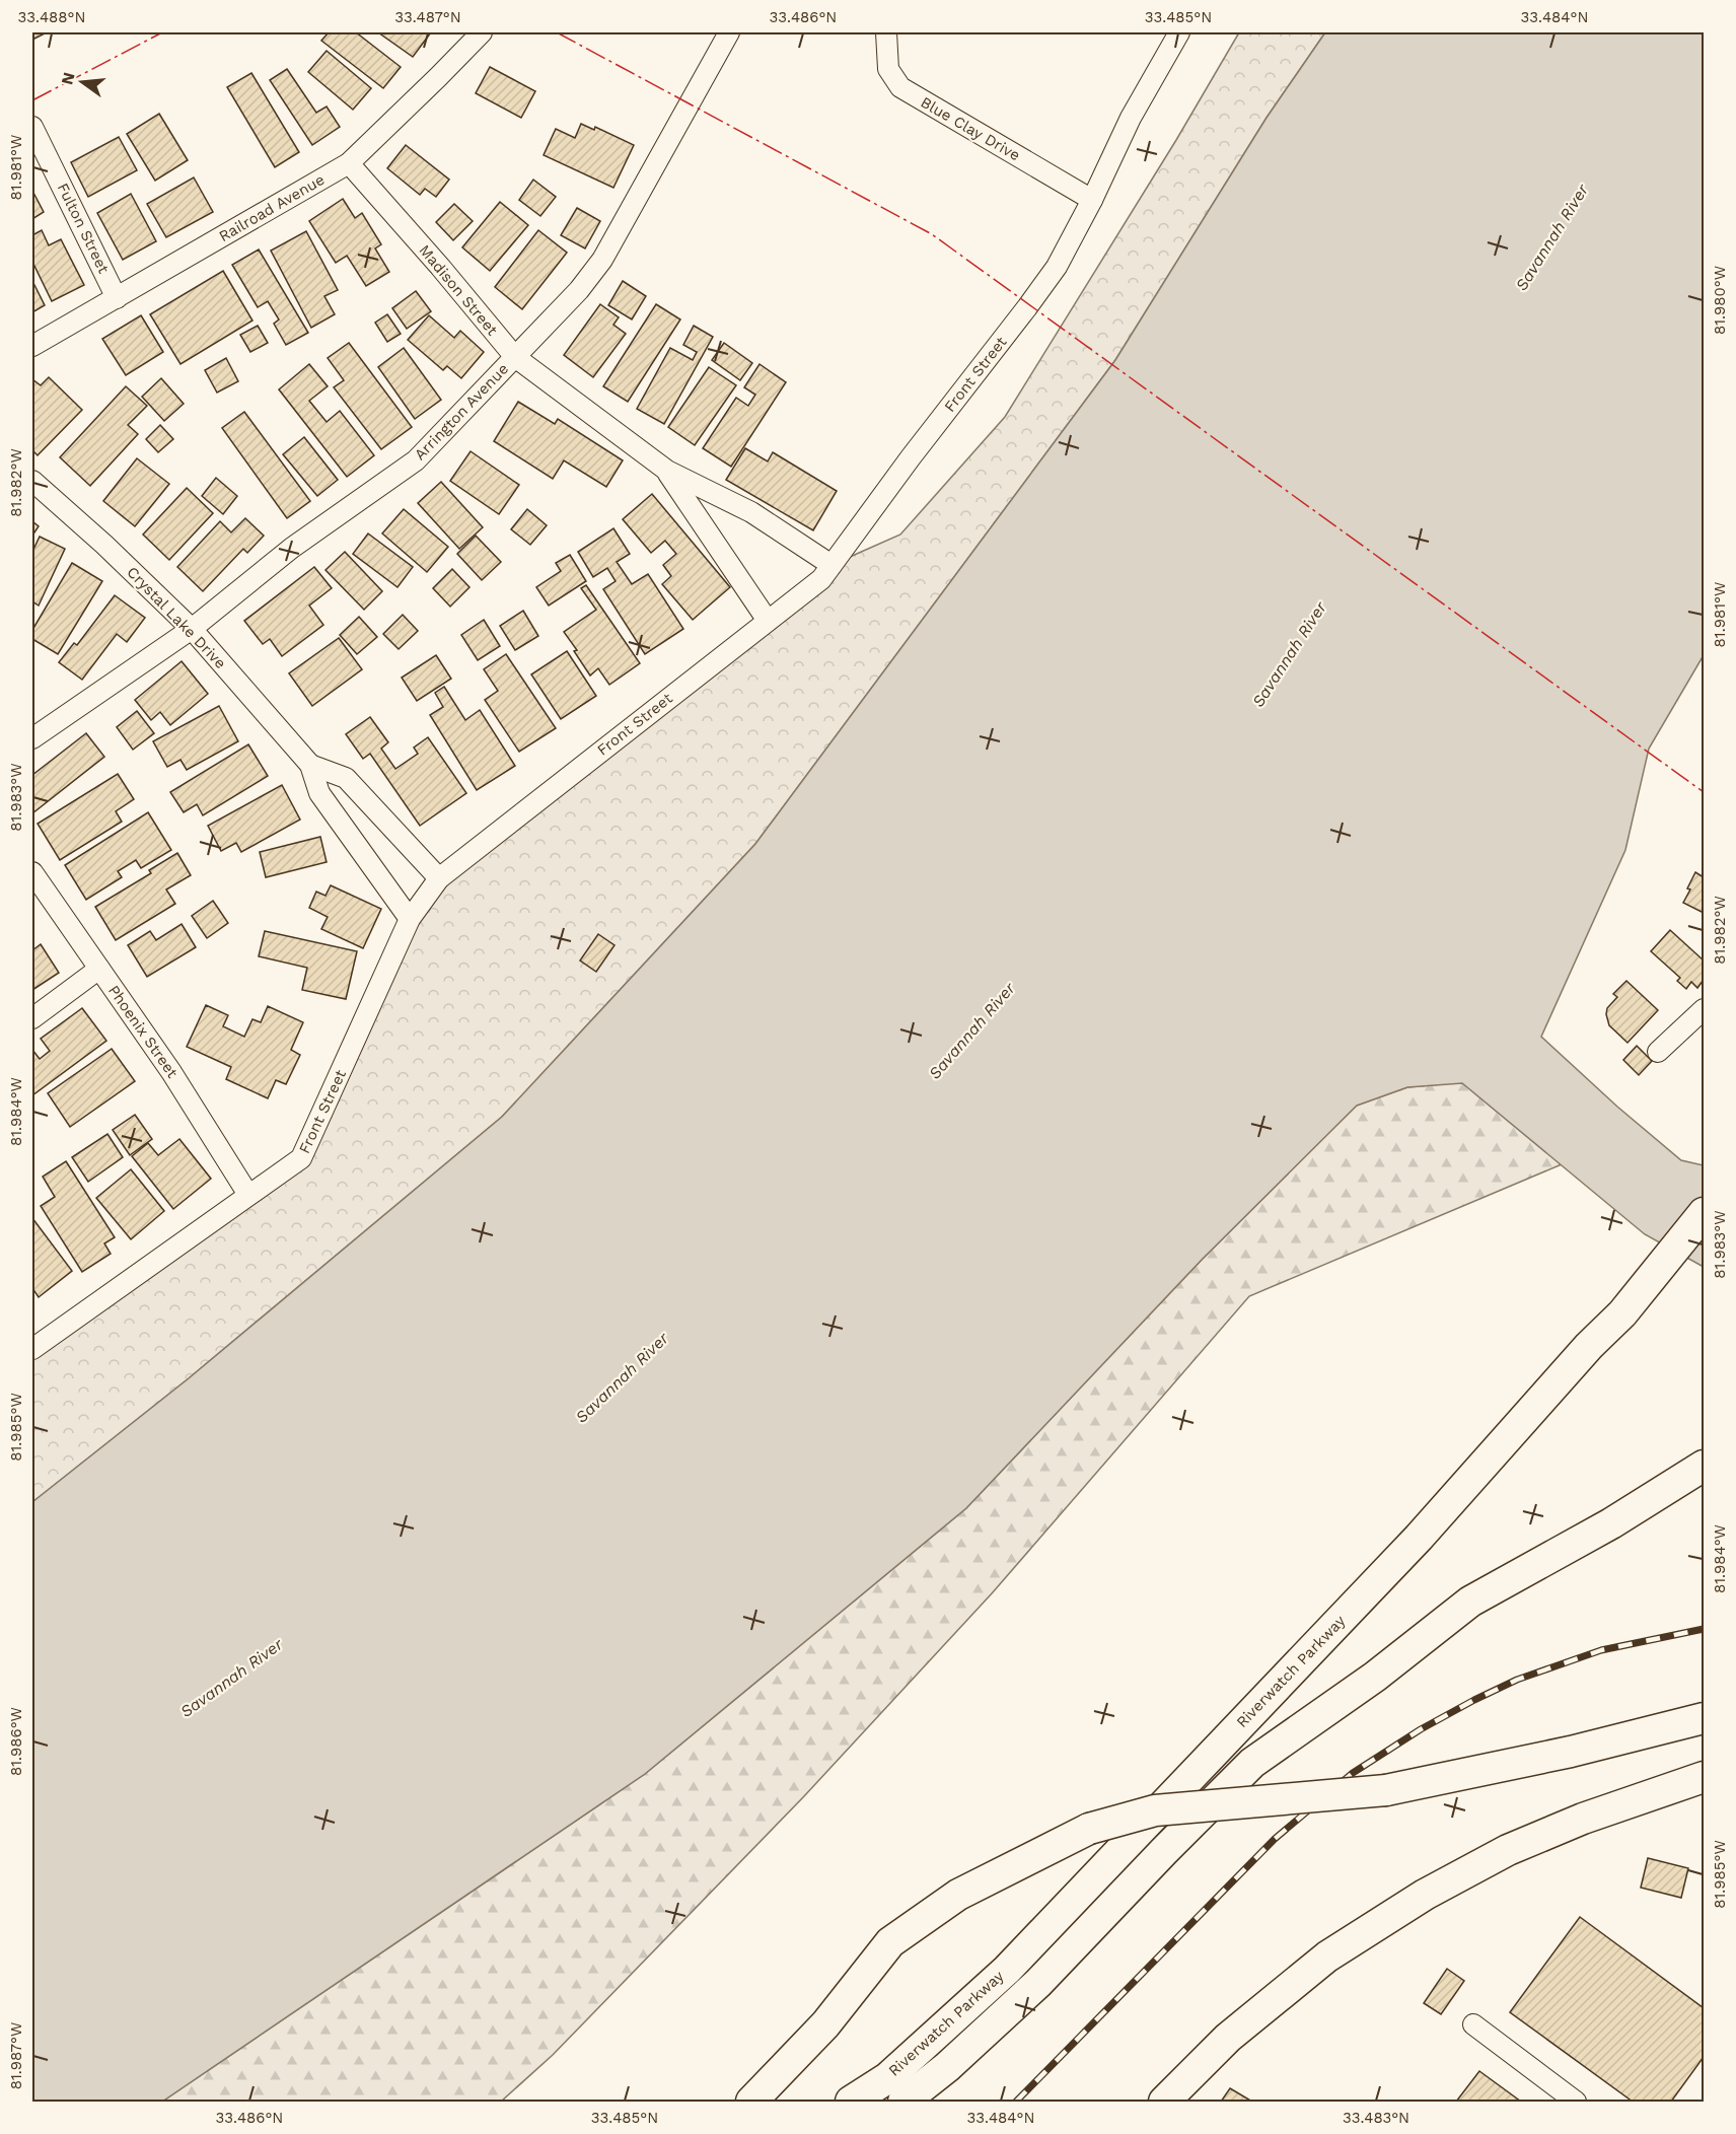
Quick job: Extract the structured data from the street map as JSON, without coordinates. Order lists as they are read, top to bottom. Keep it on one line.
{"streets":{"main road":["Riverwatch Parkway"],"street":["Blue Clay Drive","Railroad Avenue","Fulton Street","Madison Street","Front Street","Arrington Avenue","Crystal Lake Drive","Phoenix Street"]},"crossings":[["Blue Clay Drive","Front Street"],["Railroad Avenue","Fulton Street"],["Railroad Avenue","Madison Street"],["Madison Street","Front Street"],["Madison Street","Arrington Avenue"],["Front Street","Crystal Lake Drive"],["Front Street","Phoenix Street"],["Arrington Avenue","Crystal Lake Drive"]],"water":["Savannah River"],"north":"left","coordinates":["33.488°N","33.487°N","33.486°N","33.485°N","33.484°N","81.981°W","81.980°W","81.982°W","81.983°W","81.984°W","81.985°W","81.986°W","81.987°W","33.483°N"]}
